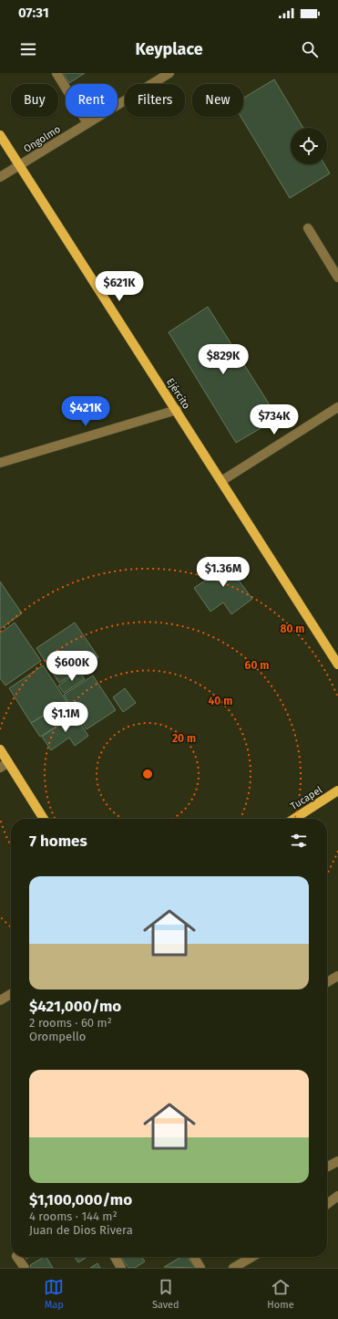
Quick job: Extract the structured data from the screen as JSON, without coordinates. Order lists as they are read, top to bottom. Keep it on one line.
{"streets":{"main road":["Ejército","Tucapel"],"street":["Ongolmo"]},"crossings":[["Ongolmo","Ejército"]],"page":{"status":"07:31","header":"Keyplace","chip":["Buy","Rent","Filters","New"],"price":["$621K","$829K","$421K","$734K","$1.36M","$600K","$1.1M"],"heading":"7 homes","list":[{"name":"$421,000/mo","note":"2 rooms · 60 m² · Orompello"},{"name":"$1,100,000/mo","note":"4 rooms · 144 m² · Juan de Dios Rivera"}],"tabs":["Map","Saved","Home"]},"rings":["80 m","60 m","40 m","20 m"]}
